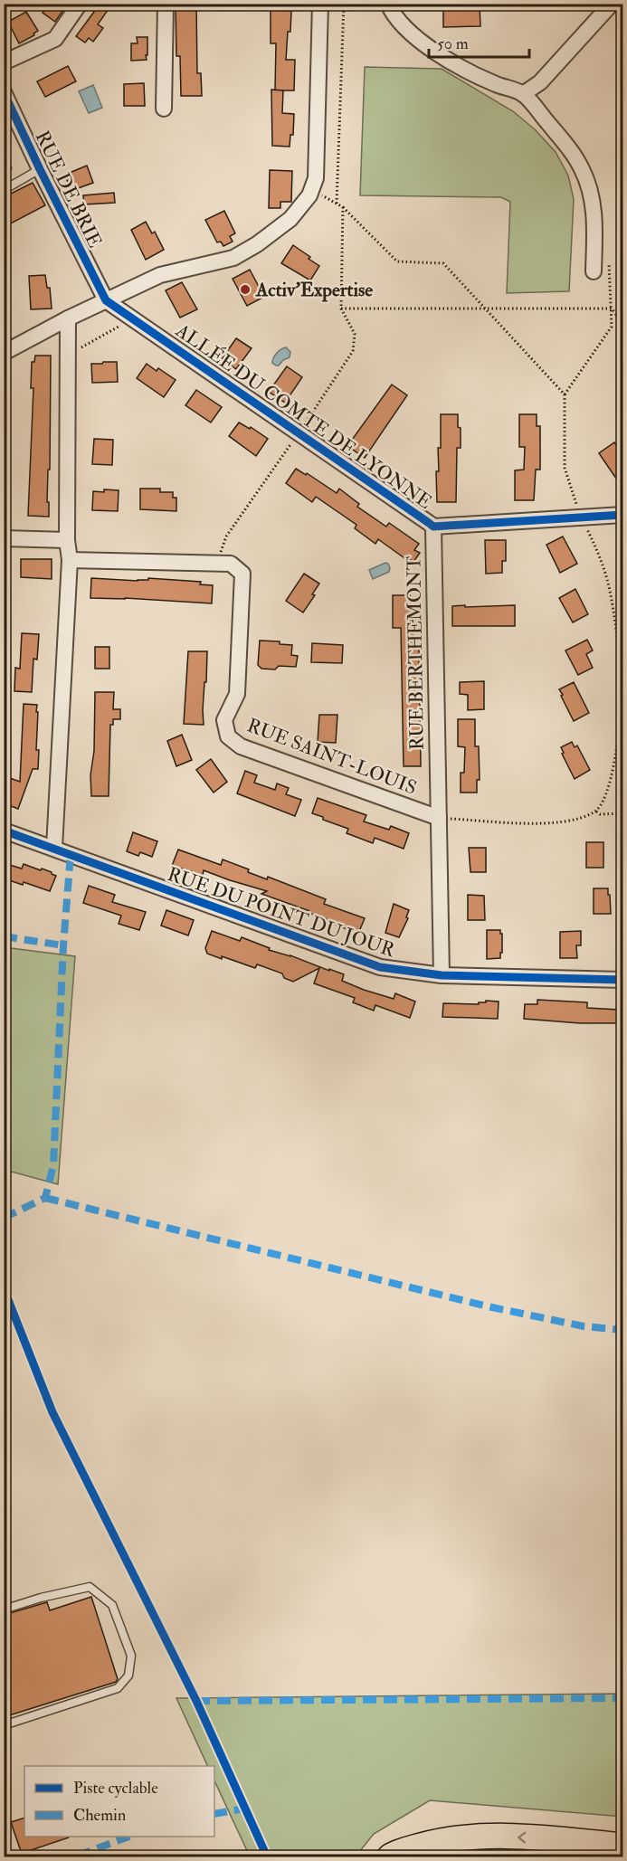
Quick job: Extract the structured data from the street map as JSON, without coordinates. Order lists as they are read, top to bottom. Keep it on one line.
{"streets":{"street":["RUE DE BRIE","ALLÉE DU COMTE DE LYONNE","RUE BERTHEMONT","RUE SAINT-LOUIS","RUE DU POINT DU JOUR"]},"crossings":[["RUE DE BRIE","ALLÉE DU COMTE DE LYONNE"],["ALLÉE DU COMTE DE LYONNE","RUE BERTHEMONT"],["RUE BERTHEMONT","RUE SAINT-LOUIS"],["RUE BERTHEMONT","RUE DU POINT DU JOUR"]],"places":["Activ'Expertise"],"legend":["Piste cyclable","Chemin"],"scale_bar":"50 m"}
